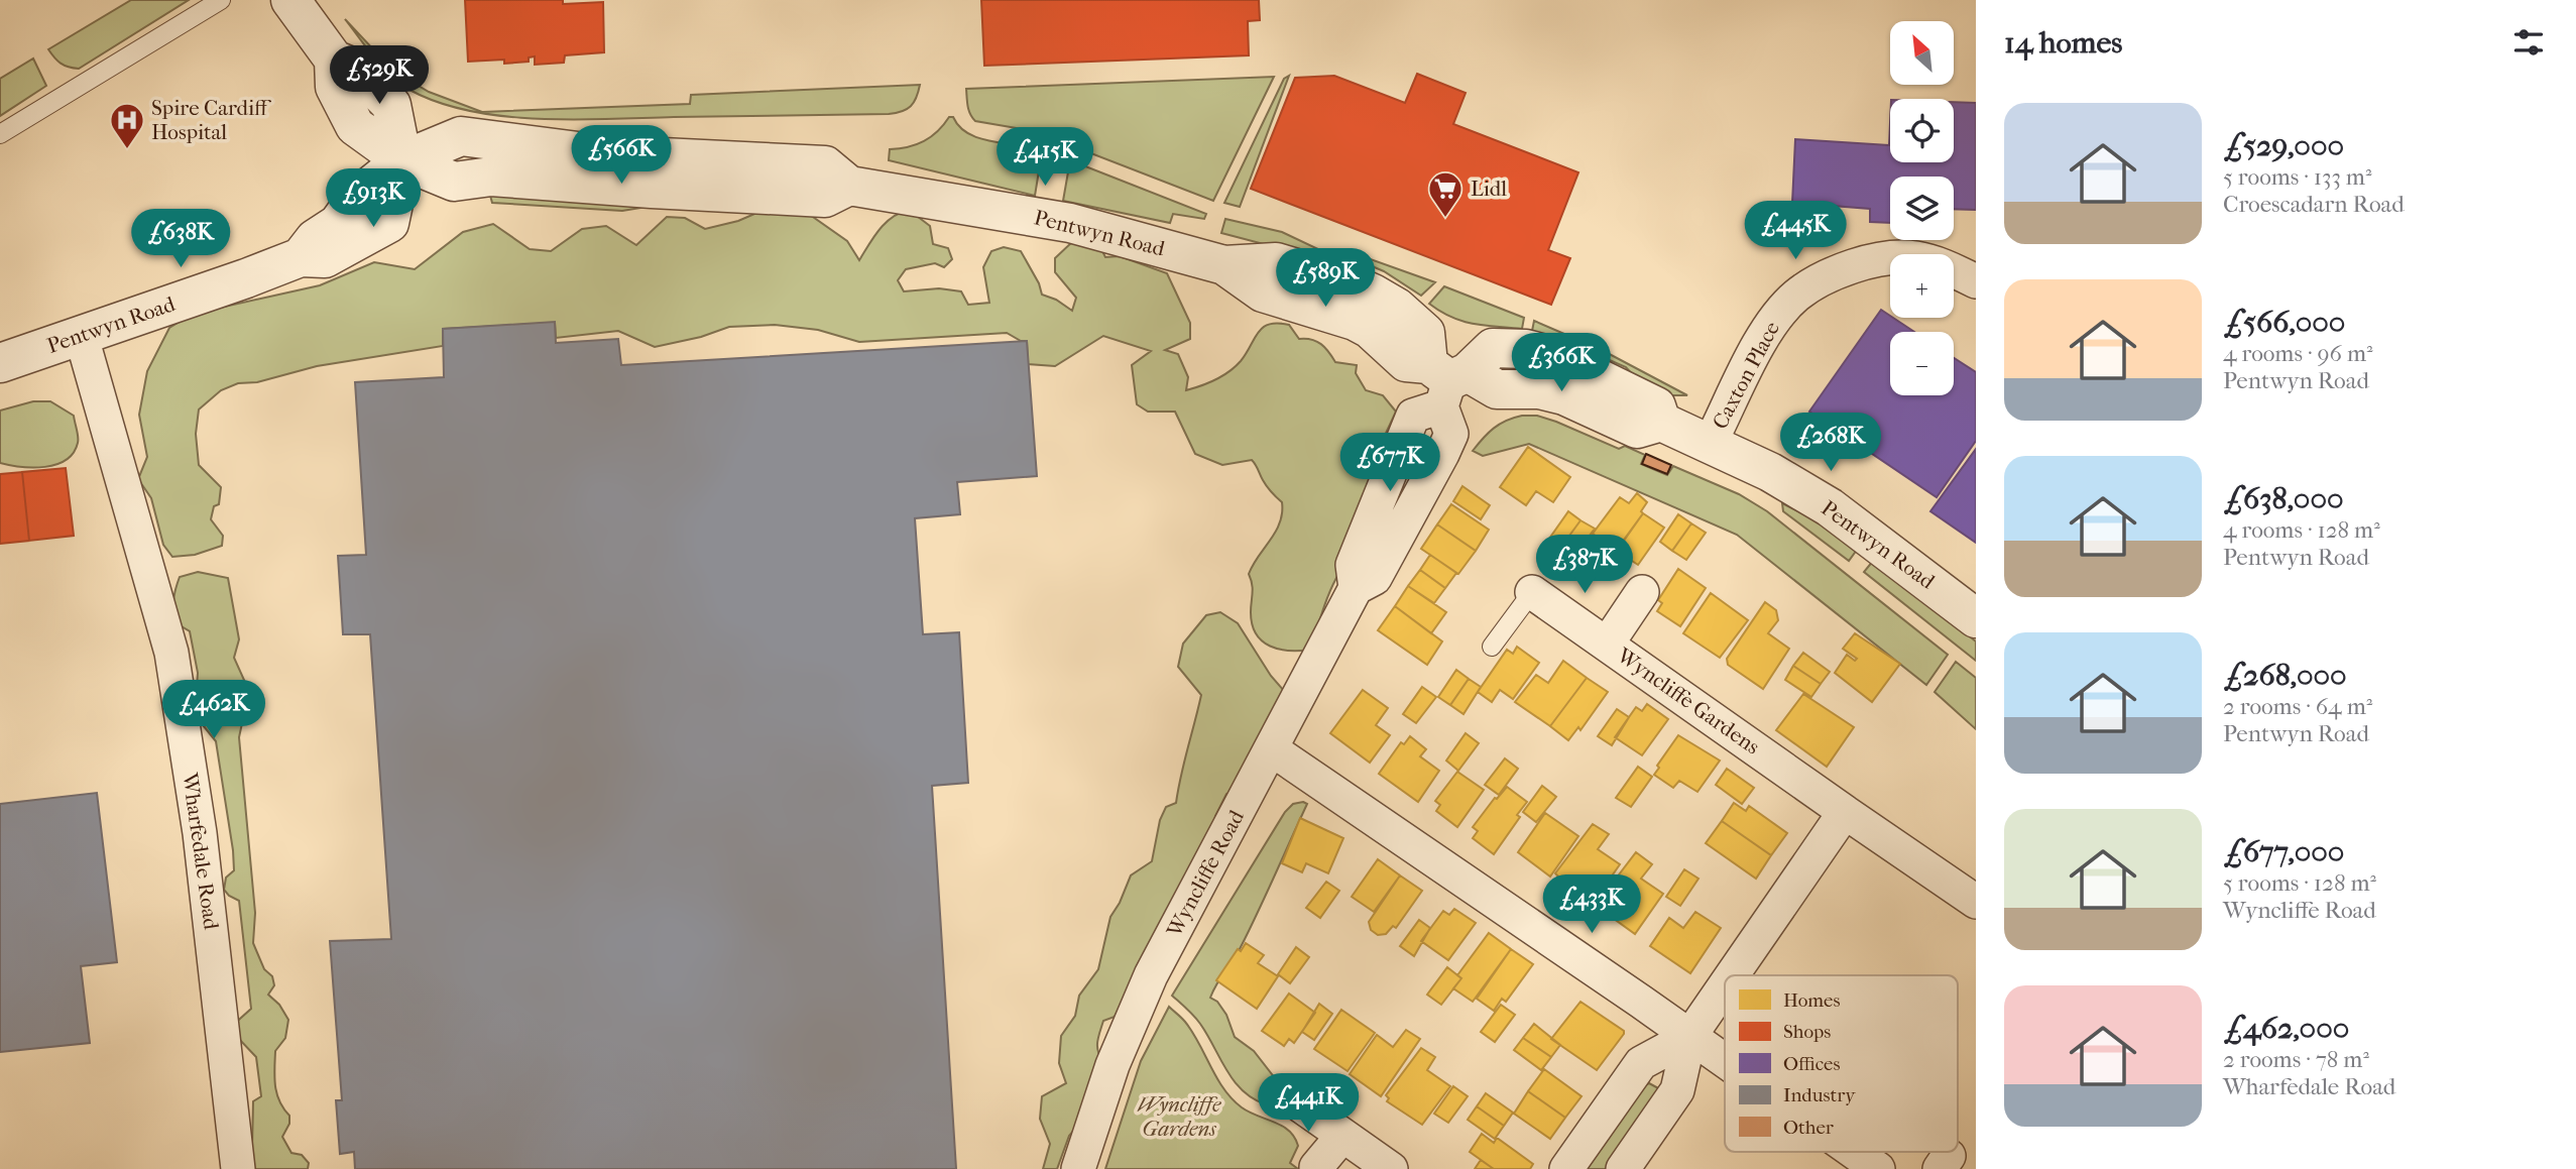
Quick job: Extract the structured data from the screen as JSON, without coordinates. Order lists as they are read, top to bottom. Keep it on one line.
{"streets":{"street":["Pentwyn Road","Caxton Place","Wyncliffe Gardens","Wharfedale Road","Wyncliffe Road"]},"crossings":[["Pentwyn Road","Caxton Place"],["Pentwyn Road","Wharfedale Road"],["Pentwyn Road","Wyncliffe Road"]],"parks":["Wyncliffe Gardens"],"places":{"hospital":["Spire Cardiff Hospital"],"supermarket":["Lidl"]},"legend":["Homes","Shops","Offices","Industry","Other"],"north":"top left","page":{"heading":"14 homes","map_buttons":["+","−"],"price":["£529K","£566K","£415K","£913K","£445K","£638K","£589K","£366K","£268K","£677K","£387K","£462K","£433K","£441K"],"list":[{"name":"£529,000","note":"5 rooms · 133 m² · Croescadarn Road"},{"name":"£566,000","note":"4 rooms · 96 m² · Pentwyn Road"},{"name":"£638,000","note":"4 rooms · 128 m² · Pentwyn Road"},{"name":"£268,000","note":"2 rooms · 64 m² · Pentwyn Road"},{"name":"£677,000","note":"5 rooms · 128 m² · Wyncliffe Road"},{"name":"£462,000","note":"2 rooms · 78 m² · Wharfedale Road"}]}}
